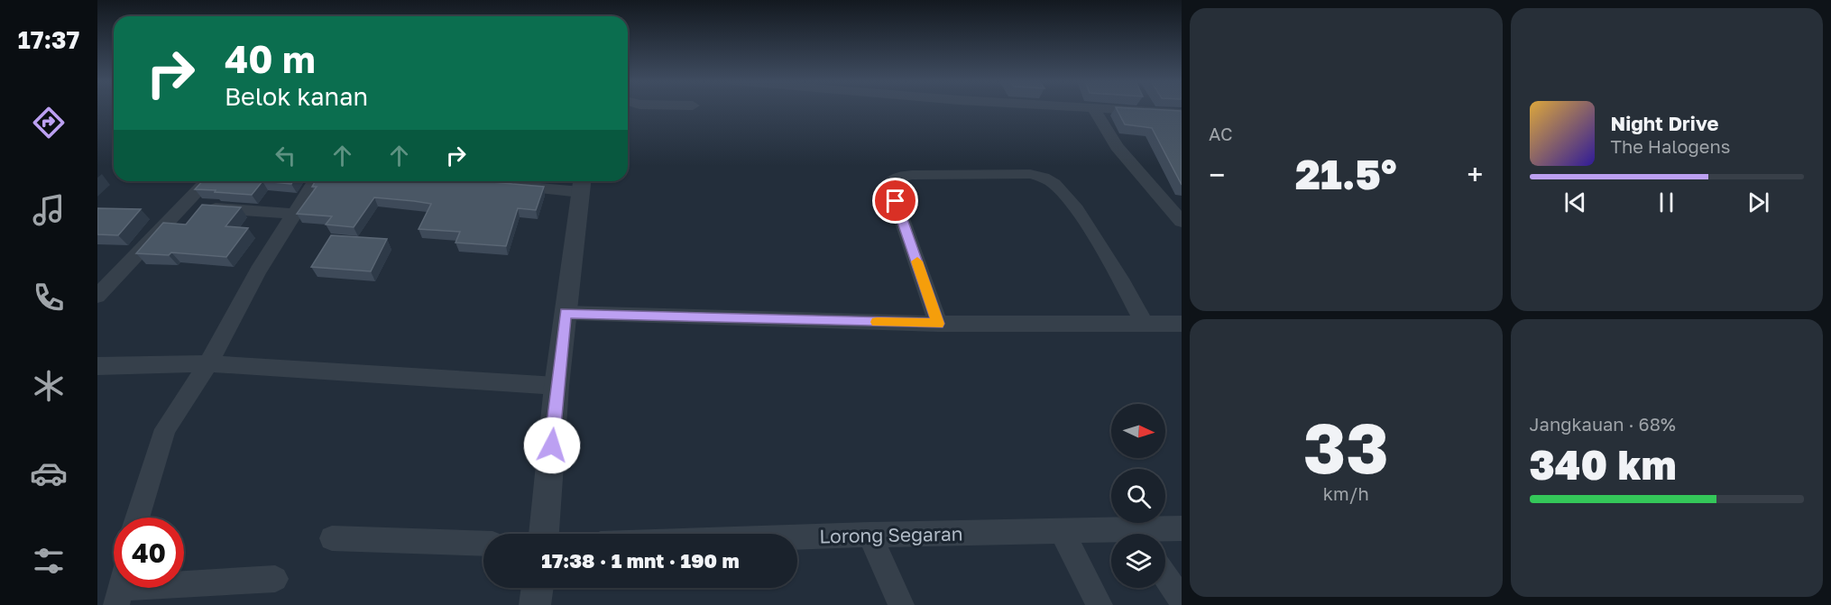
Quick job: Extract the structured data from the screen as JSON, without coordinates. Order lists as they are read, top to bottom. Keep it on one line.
{"streets":{"street":["Lorong Segaran"]},"north":"right","page":{"tabs":"17:37","tile":["AC",["33","km/h"],["Jangkauan · 68%","340 km"]],"turn":["40 m","Belok kanan"],"song":["Night Drive","The Halogens"],"heat":["−","21.5°","+"],"limit":"40","trip":"17:38 · 1 mnt · 190 m"}}
